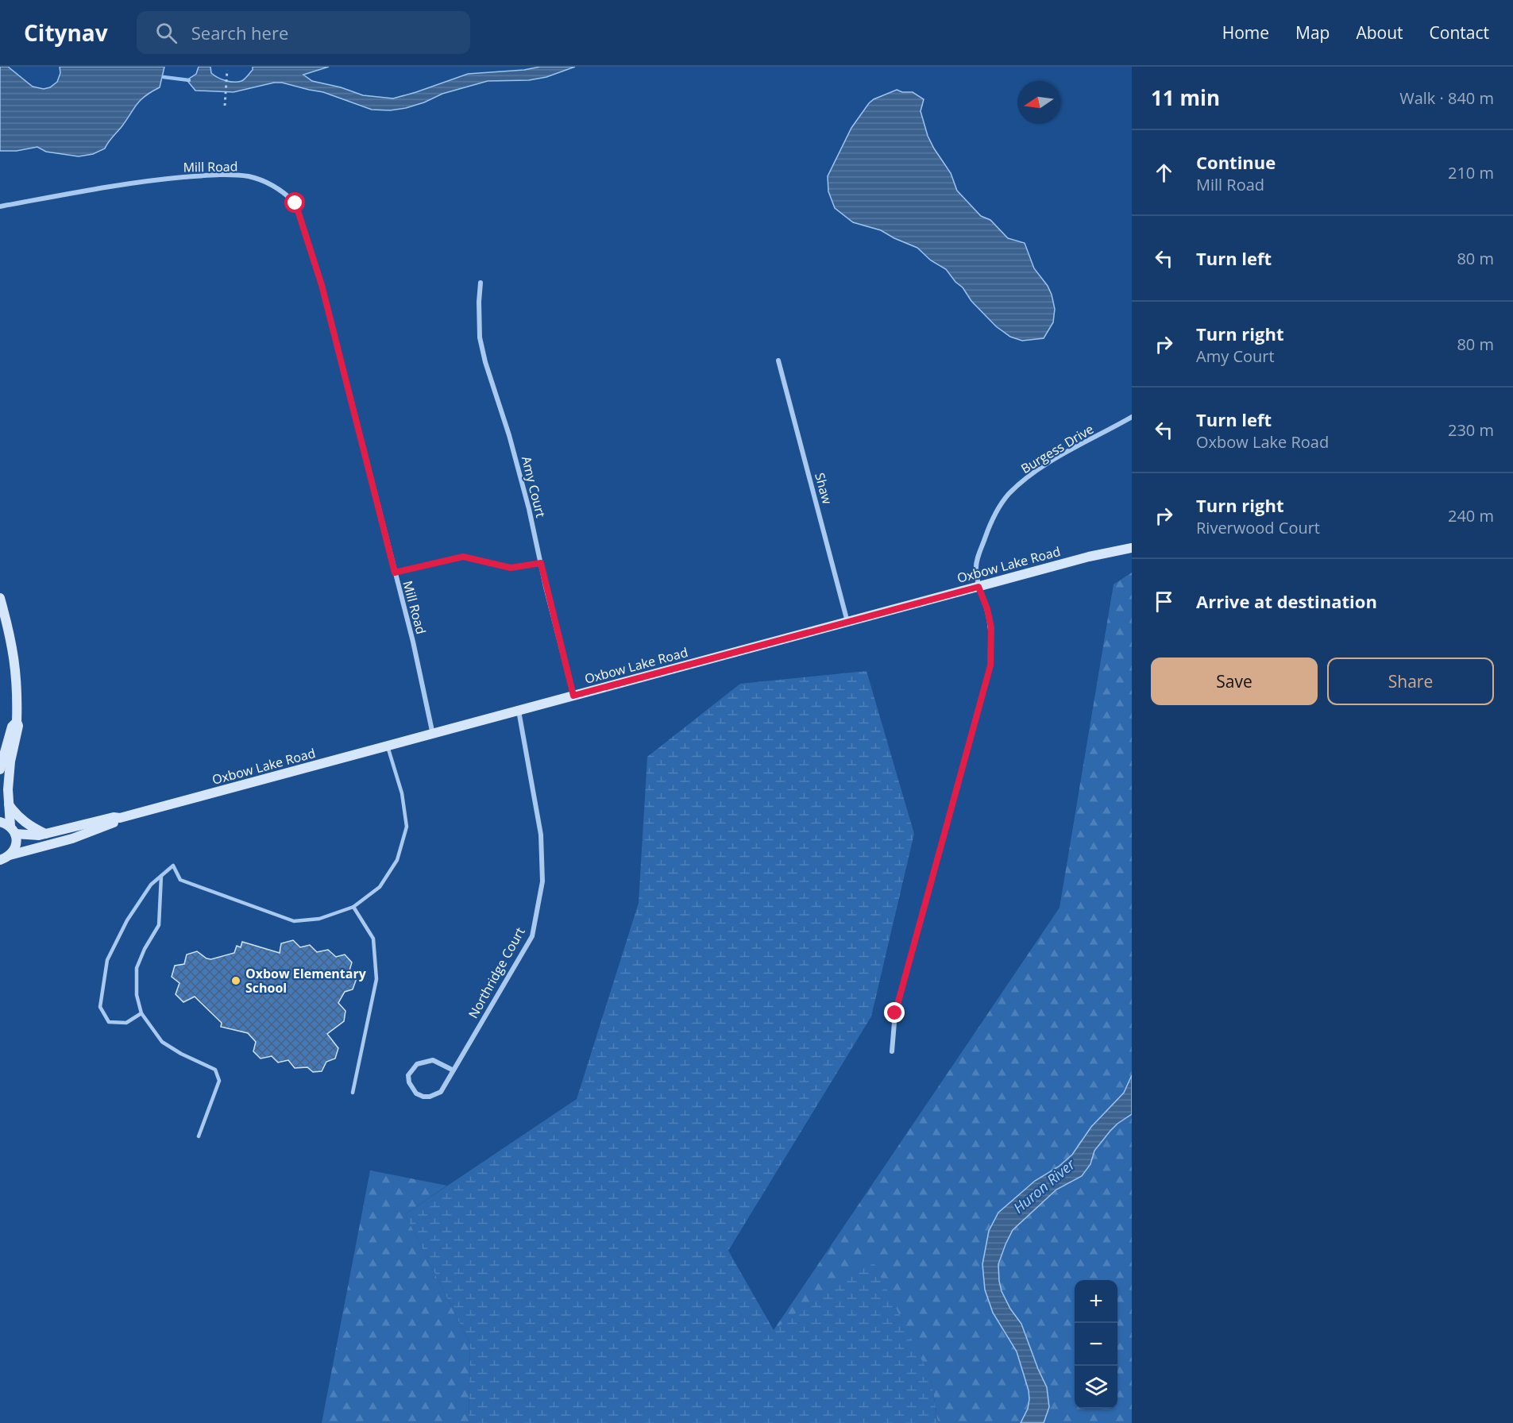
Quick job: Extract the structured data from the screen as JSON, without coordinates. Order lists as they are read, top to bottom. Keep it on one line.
{"streets":{"street":["Mill Road","Burgess Drive","Amy Court","Shaw","Oxbow Lake Road","Northridge Court"]},"crossings":[["Mill Road","Oxbow Lake Road"],["Burgess Drive","Oxbow Lake Road"],["Amy Court","Oxbow Lake Road"],["Shaw","Oxbow Lake Road"],["Oxbow Lake Road","Northridge Court"]],"water":["Huron River"],"places":["Oxbow Elementary School"],"north":"left","page":{"header":"Citynav","search":"Search here","nav":["Home","Map","About","Contact"],"heading":["11 min","Walk · 840 m"],"list":[["Continue","Mill Road","210 m"],["Turn left","80 m"],["Turn right","Amy Court","80 m"],["Turn left","Oxbow Lake Road","230 m"],["Turn right","Riverwood Court","240 m"],"Arrive at destination"],"buttons":["Save","Share"],"map_buttons":["+","−"]}}
